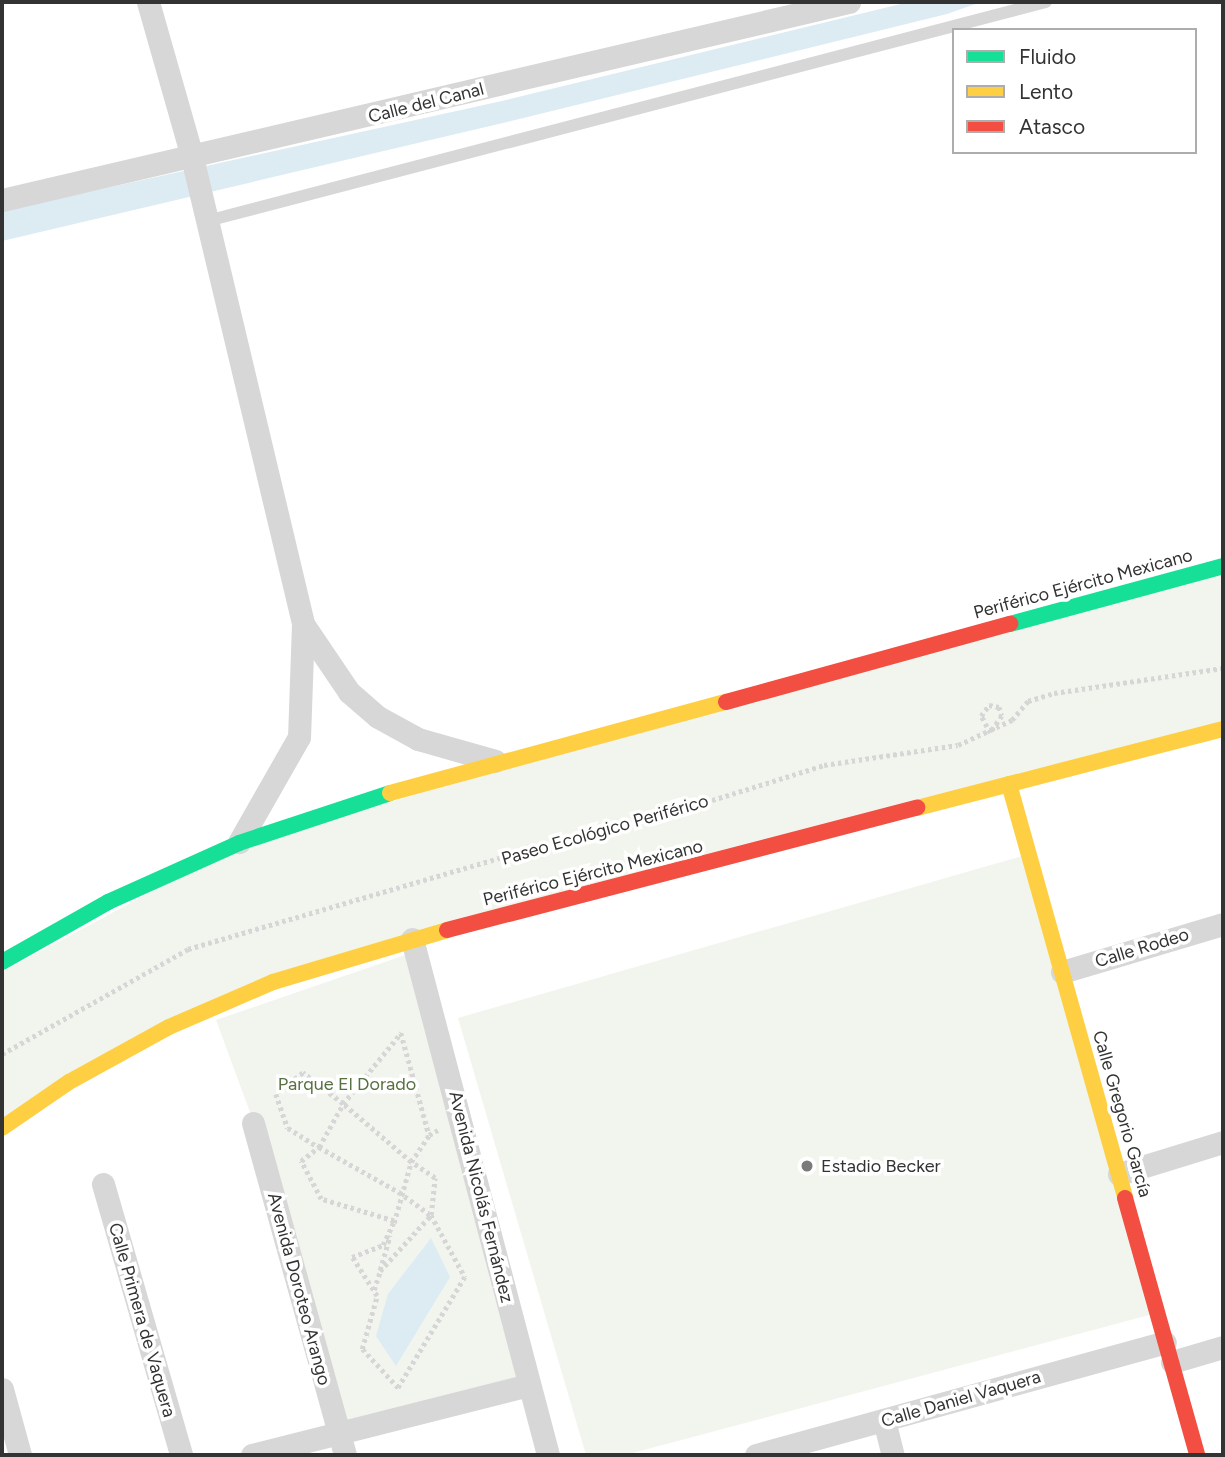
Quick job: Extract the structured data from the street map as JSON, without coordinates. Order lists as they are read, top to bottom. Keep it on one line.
{"streets":{"main road":["Periférico Ejército Mexicano","Calle Gregorio García"],"street":["Calle del Canal","Calle Rodeo","Avenida Nicolás Fernández","Avenida Doroteo Arango","Calle Primera de Vaquera","Calle Daniel Vaquera"],"path":["Paseo Ecológico Periférico"]},"crossings":[["Periférico Ejército Mexicano","Calle Gregorio García"],["Periférico Ejército Mexicano","Avenida Nicolás Fernández"],["Calle Rodeo","Calle Gregorio García"],["Calle Gregorio García","Calle Daniel Vaquera"]],"parks":["Parque El Dorado"],"places":["Estadio Becker"],"legend":["Fluido","Lento","Atasco"]}
